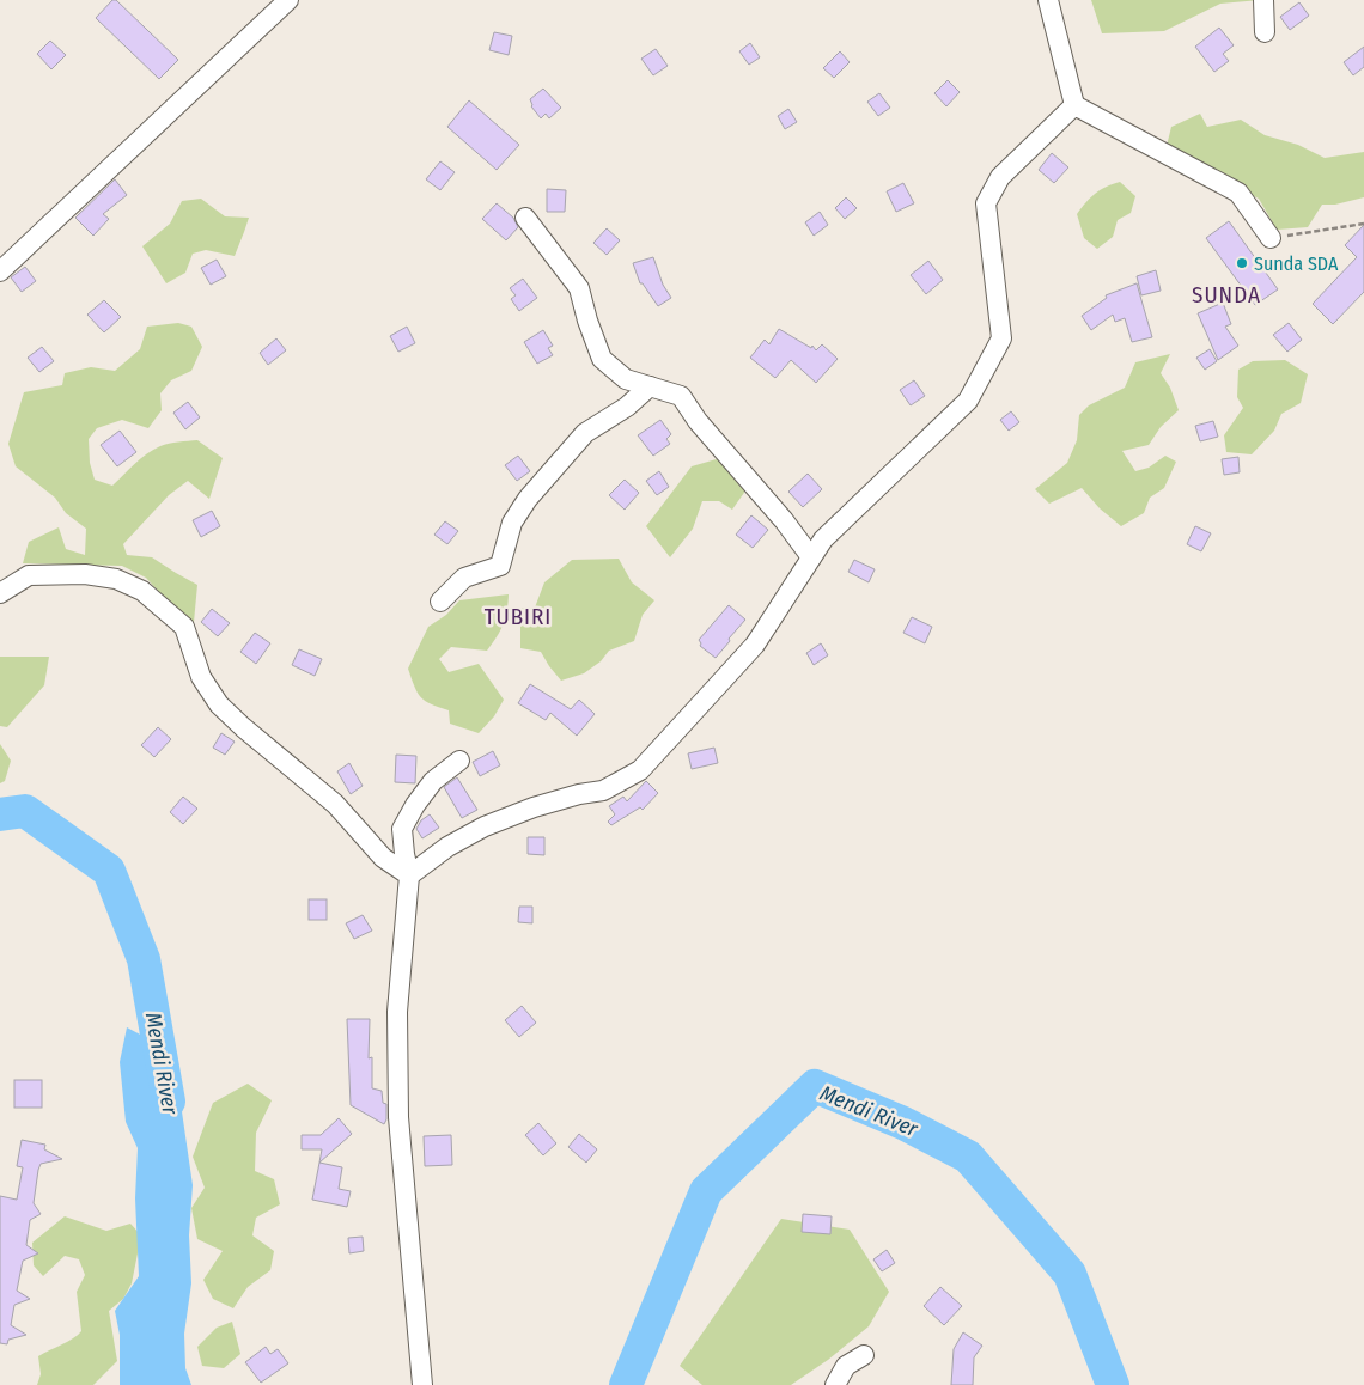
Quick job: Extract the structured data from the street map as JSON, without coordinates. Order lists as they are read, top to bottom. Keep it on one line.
{"districts":["SUNDA","TUBIRI"],"water":["Mendi River"],"places":["Sunda SDA"]}
